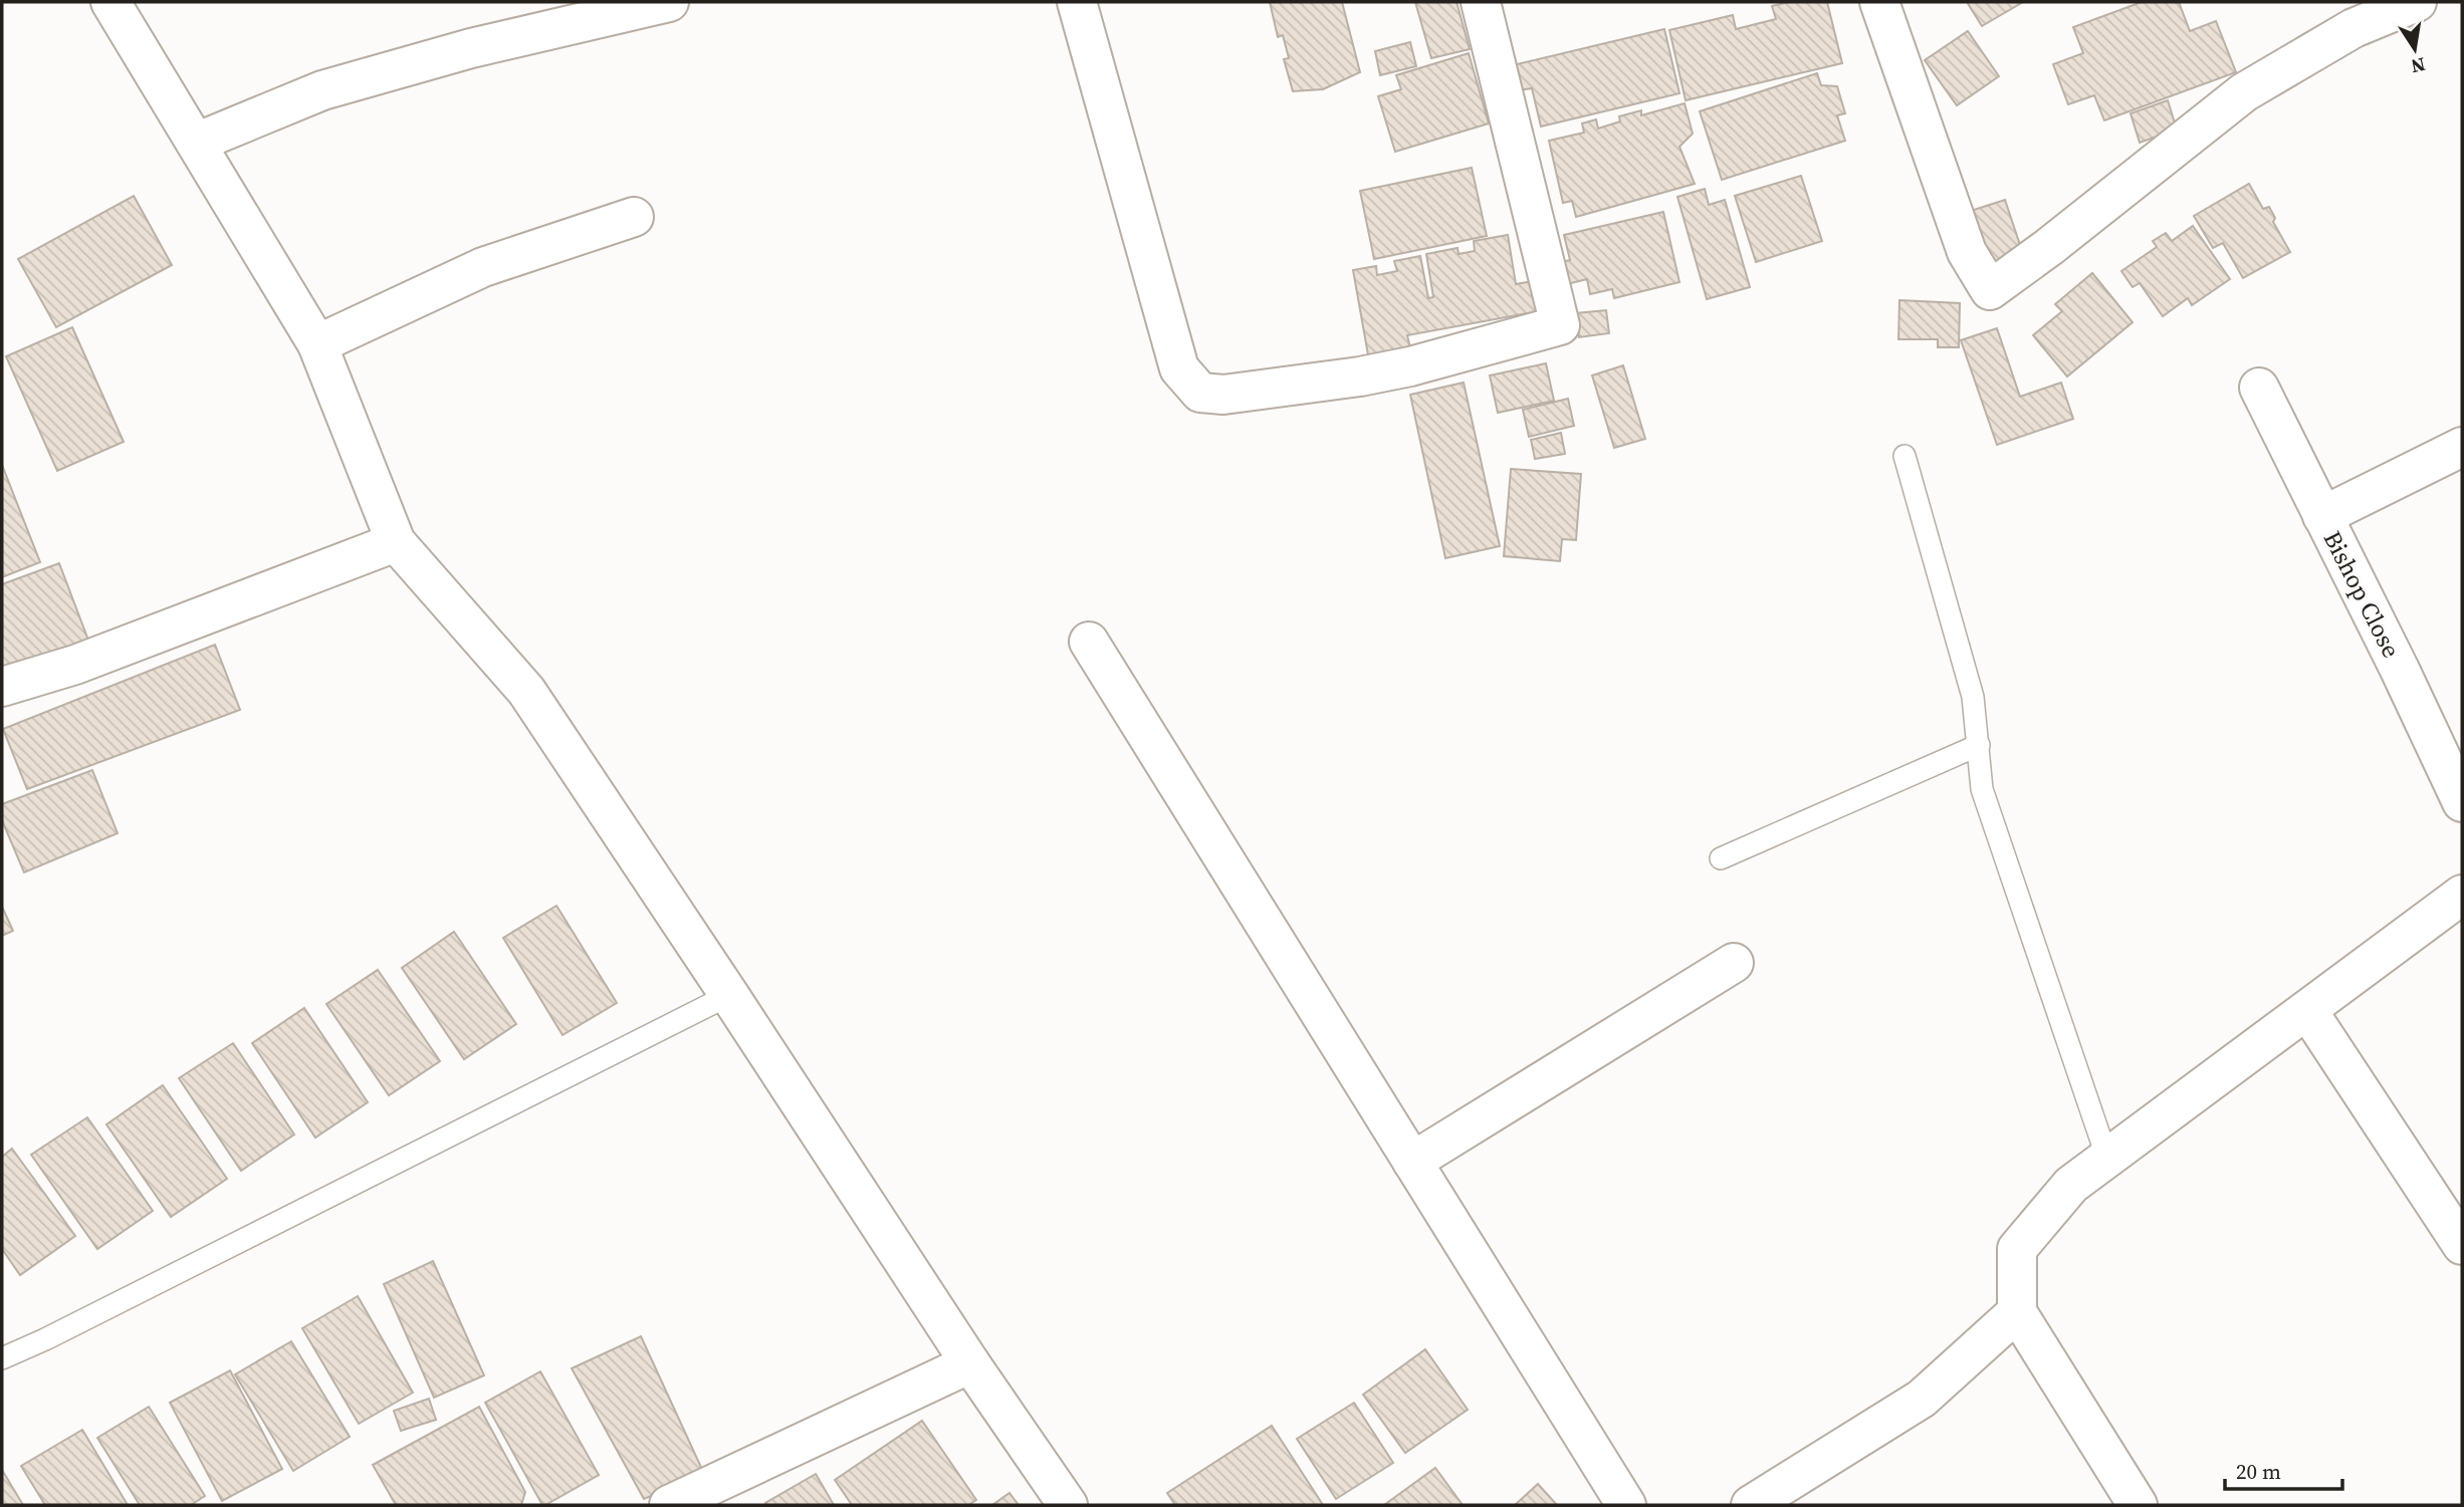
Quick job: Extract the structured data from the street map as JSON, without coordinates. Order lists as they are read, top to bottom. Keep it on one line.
{"streets":{"street":["Bishop Close"]},"scale_bar":"20 m","north":"bottom"}
